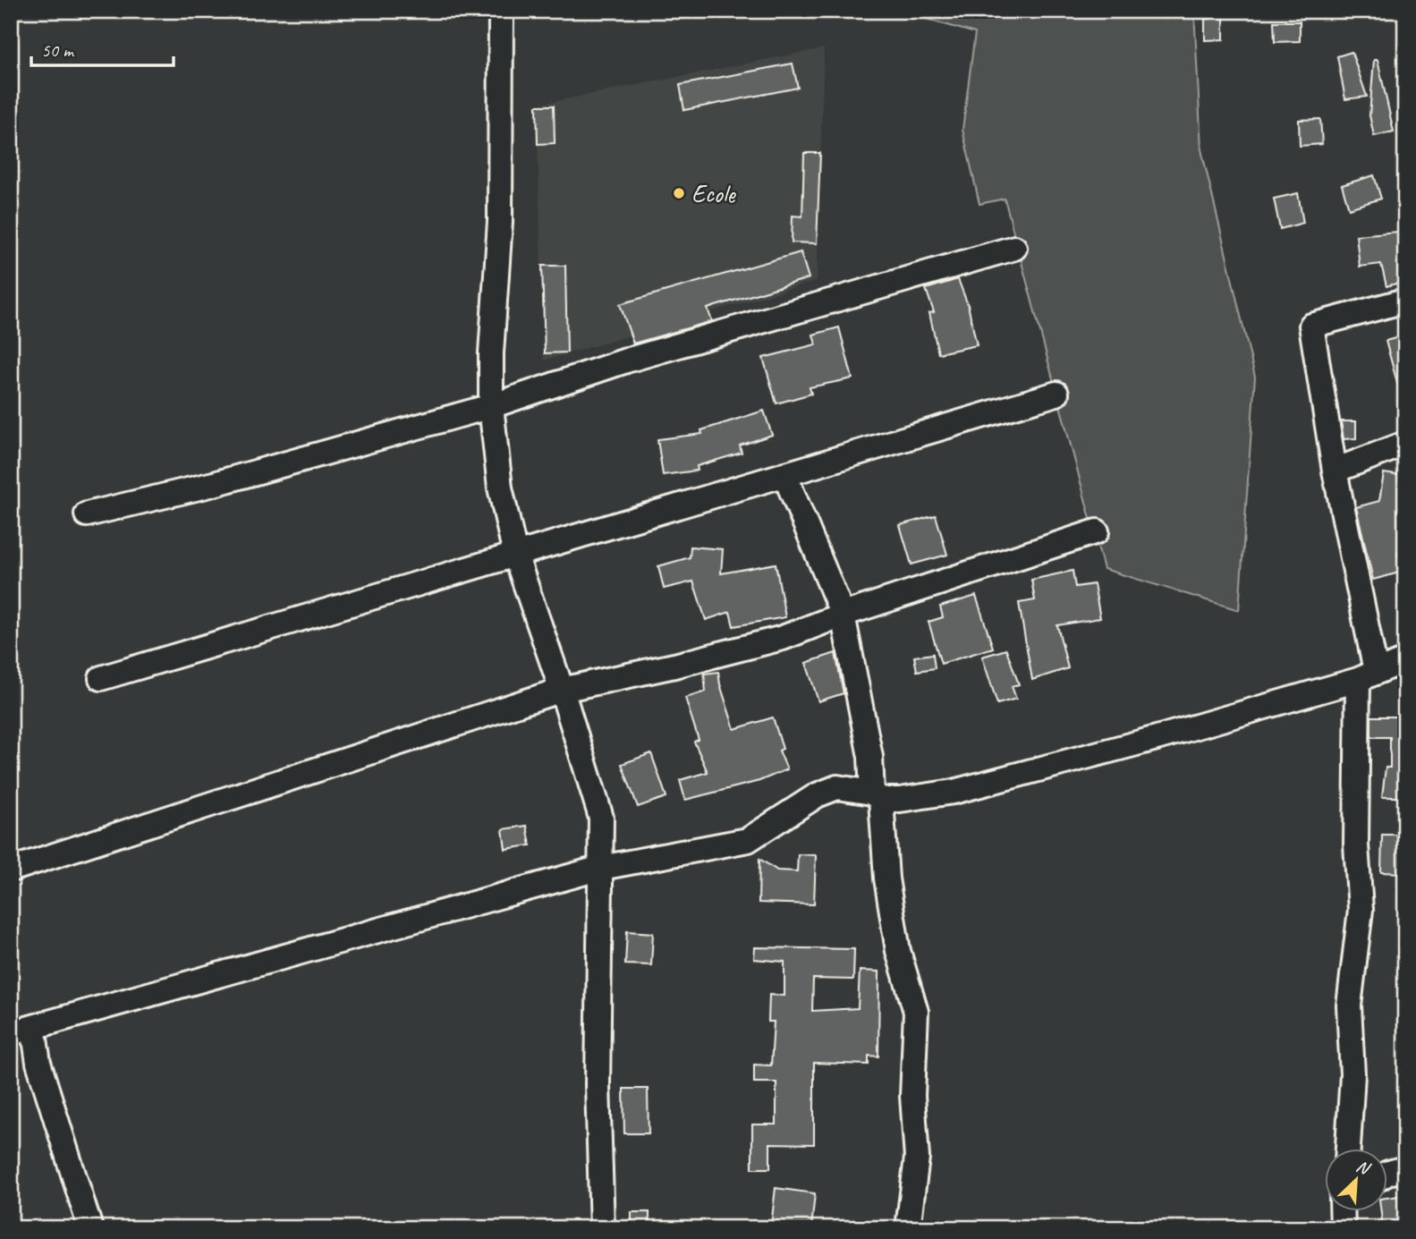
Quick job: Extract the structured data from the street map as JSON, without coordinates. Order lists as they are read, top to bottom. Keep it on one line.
{"places":["Ecole"],"scale_bar":"50 m","north":"top right"}
